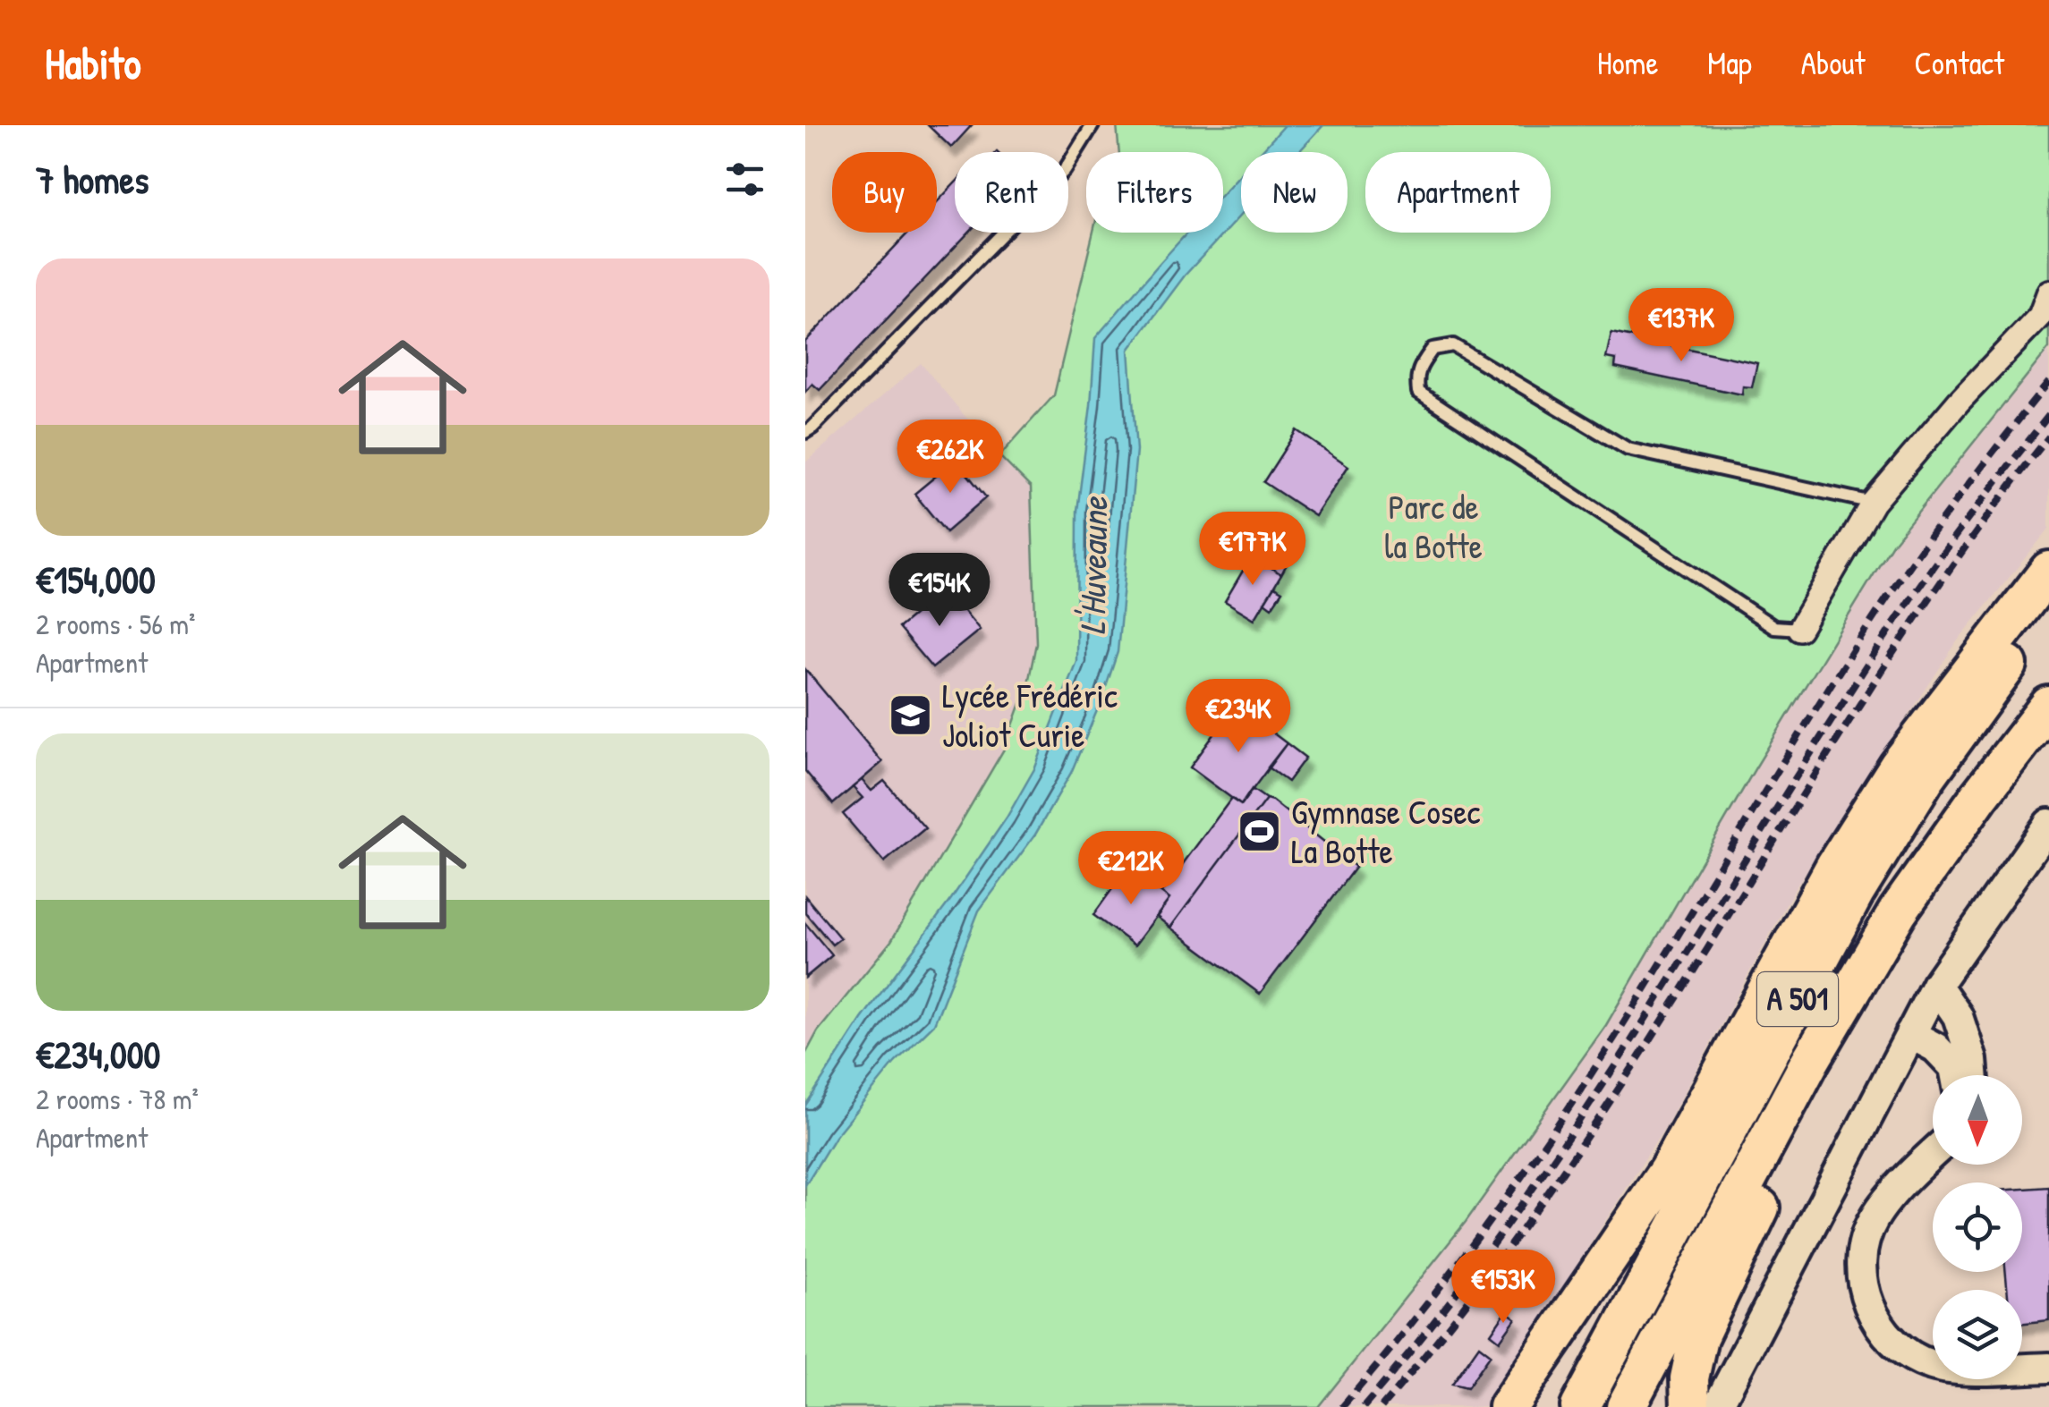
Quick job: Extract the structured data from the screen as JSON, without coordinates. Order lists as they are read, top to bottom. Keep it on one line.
{"streets":{"highway":["A 501"]},"water":["L'Huveaune"],"parks":["Parc de la Botte"],"places":{"school or university":["Lycée Frédéric Joliot Curie"],"sports":["Gymnase Cosec La Botte"]},"north":"bottom","page":{"header":"Habito","nav":["Home","Map","About","Contact"],"heading":"7 homes","chip":["Buy","Rent","Filters","New","Apartment"],"list":[{"name":"€154,000","note":"2 rooms · 56 m² · Apartment"},{"name":"€234,000","note":"2 rooms · 78 m² · Apartment"}],"price":["€137K","€262K","€177K","€154K","€234K","€212K","€153K"]}}
